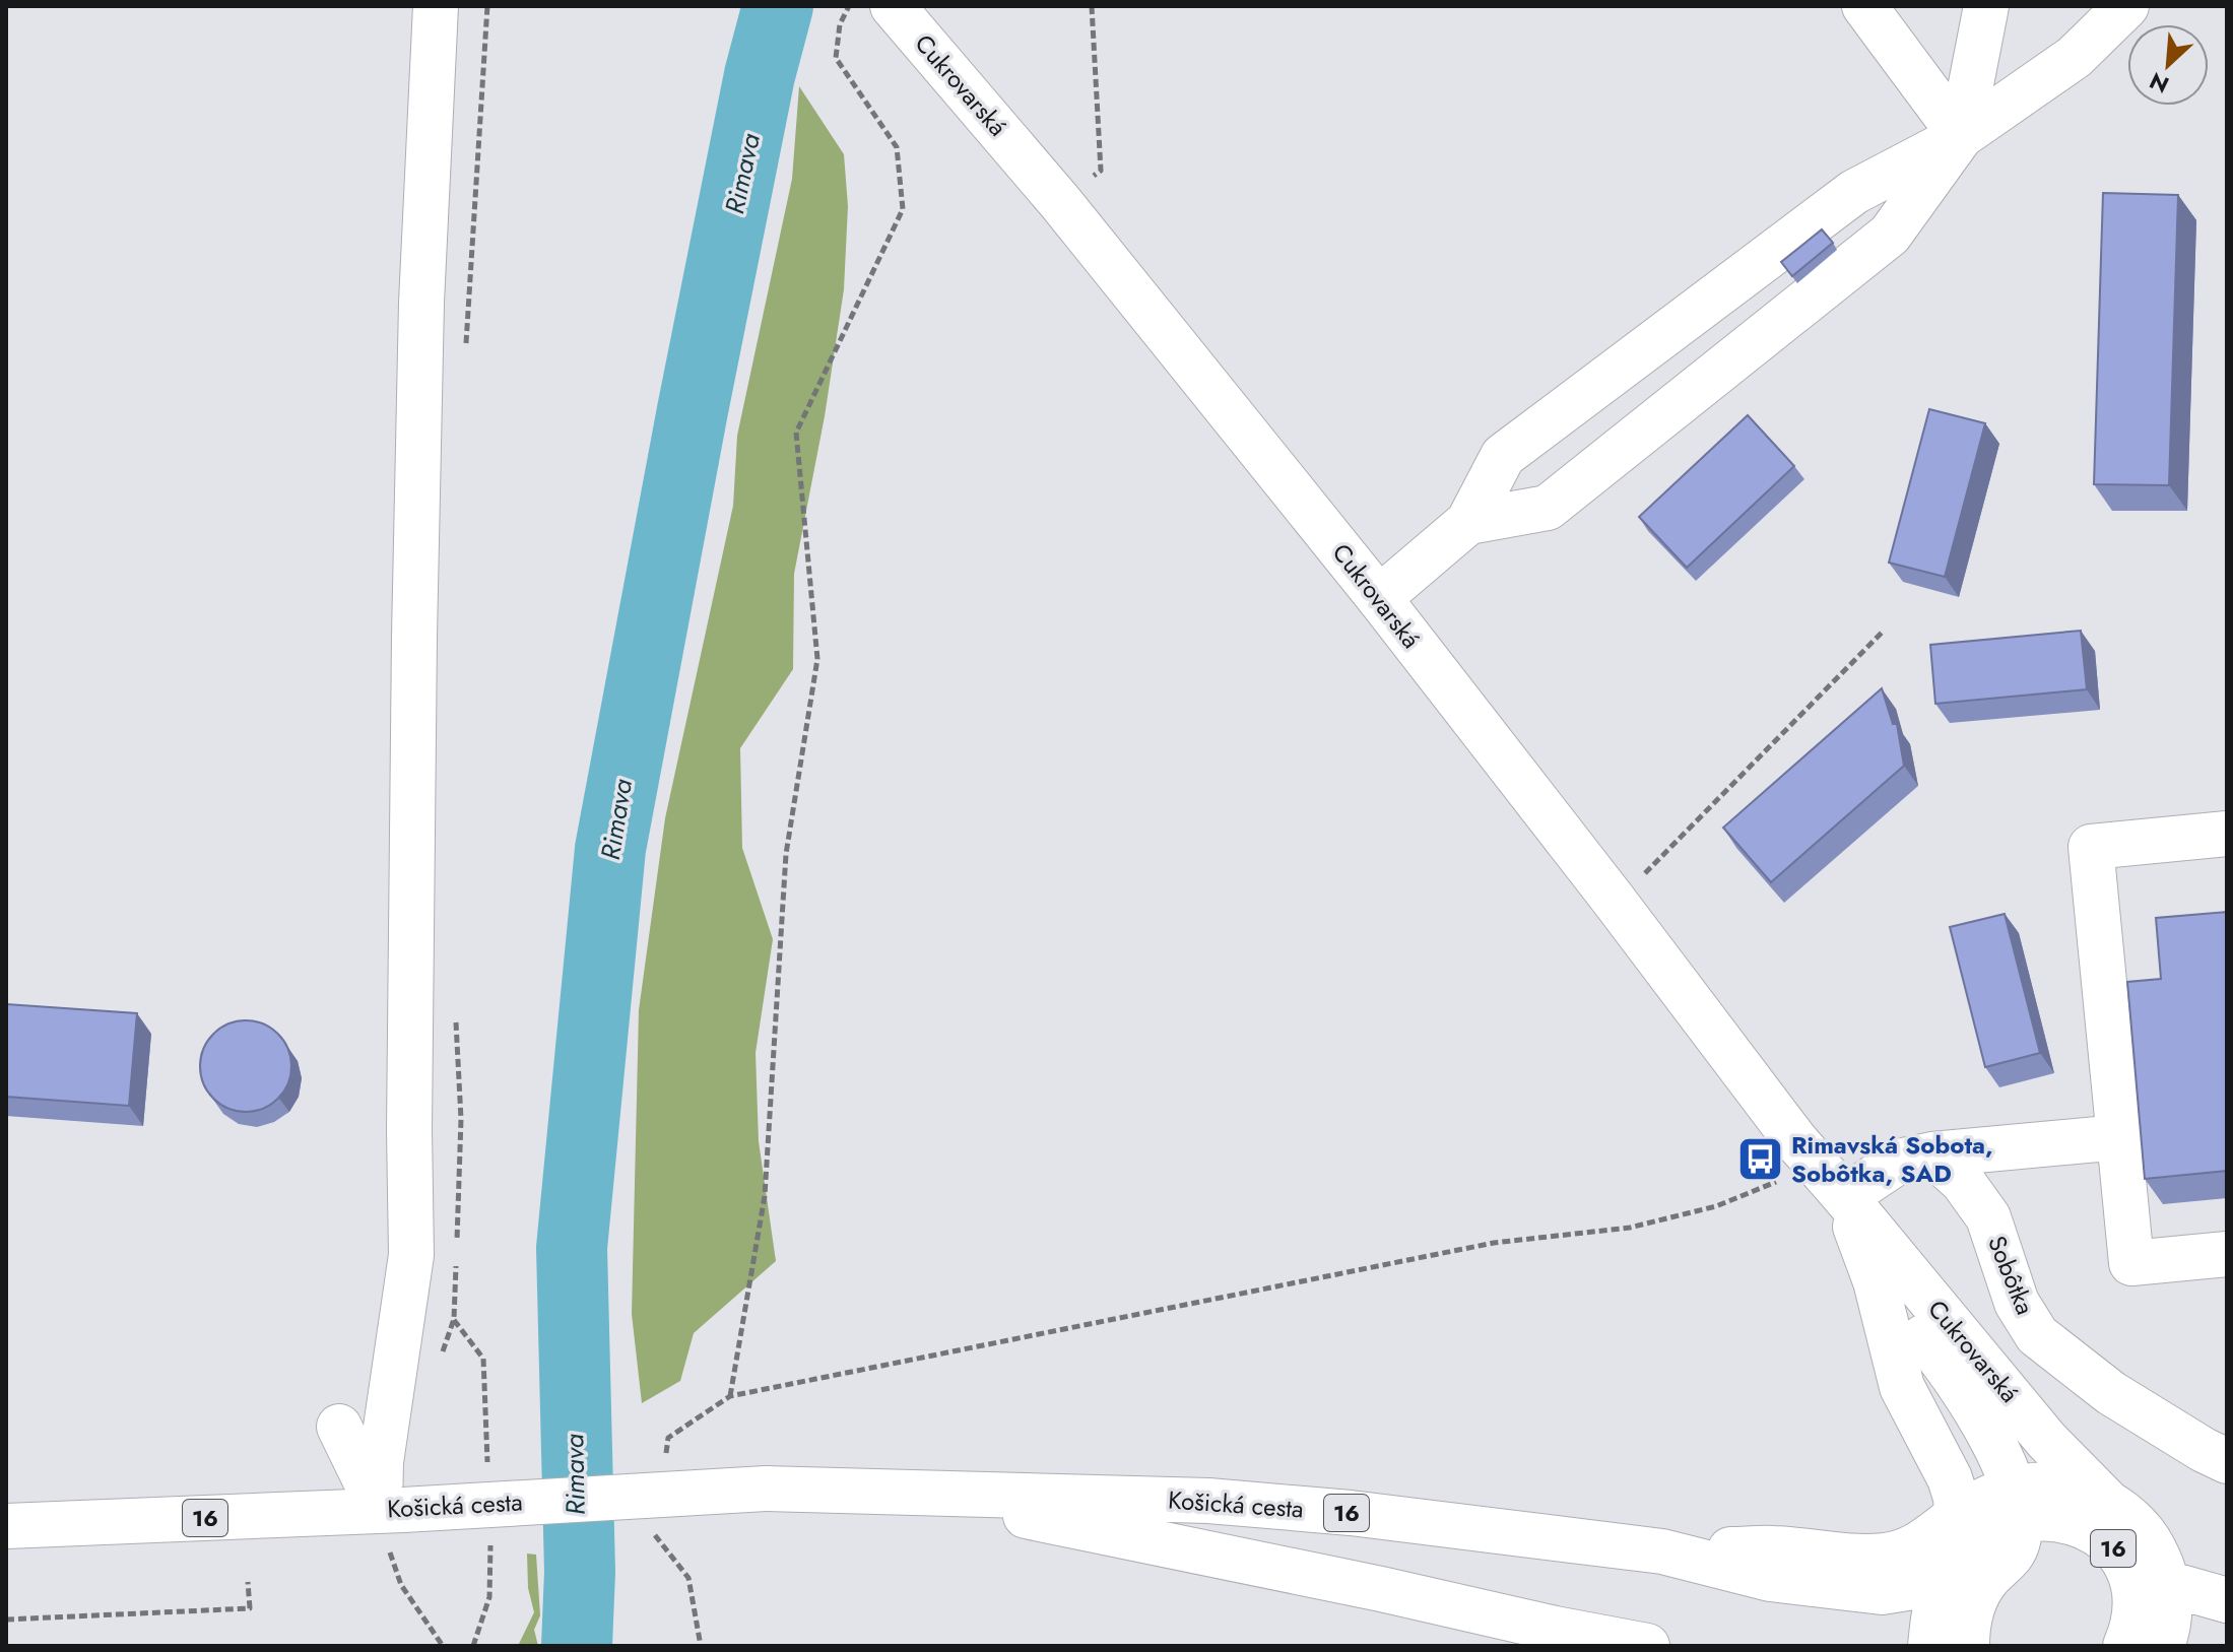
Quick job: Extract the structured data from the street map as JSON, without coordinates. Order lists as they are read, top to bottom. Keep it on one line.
{"streets":{"main road":["Cukrovarská","Sobôtka","Košická cesta","16"]},"crossings":[["Cukrovarská","Košická cesta"],["Cukrovarská","16"],["Košická cesta","16"]],"water":["Rimava"],"places":{"bus stop":["Rimavská Sobota, Sobôtka, SAD"]},"north":"bottom left"}
